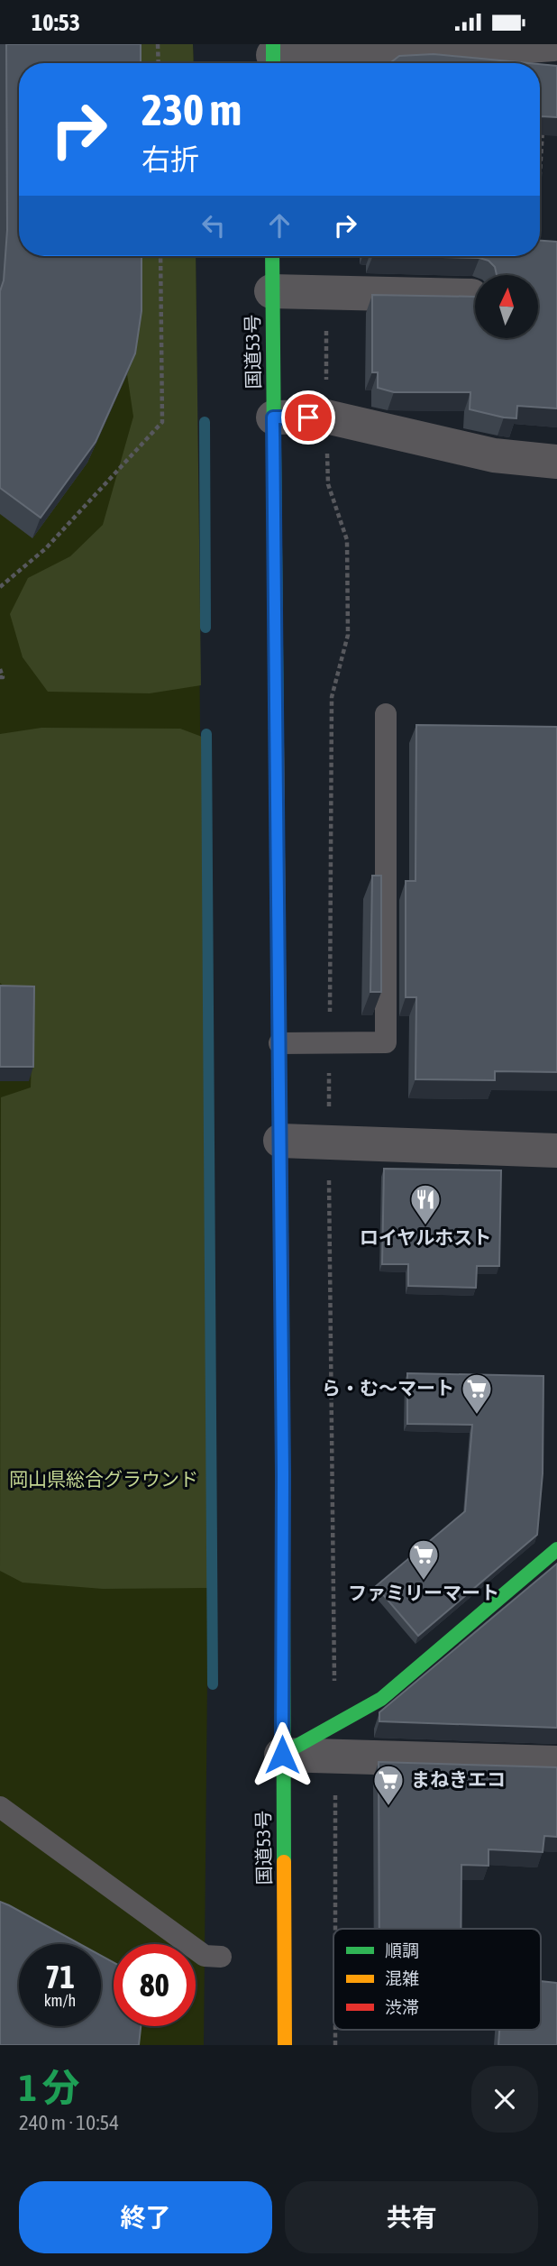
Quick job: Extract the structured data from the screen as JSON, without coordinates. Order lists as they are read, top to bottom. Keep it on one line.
{"streets":{"main road":["国道53号"]},"parks":["岡山県総合グラウンド"],"places":{"restaurant":["ロイヤルホスト"],"supermarket":["ら・む〜マート","ファミリーマート","まねきエコ"]},"legend":["順調","混雑","渋滞"],"north":"top","page":{"status":"10:53","turn":["230 m","右折"],"speed":"71 km/h","limit":"80","heading":["1 分","240 m · 10:54"],"buttons":["終了","共有"]}}
